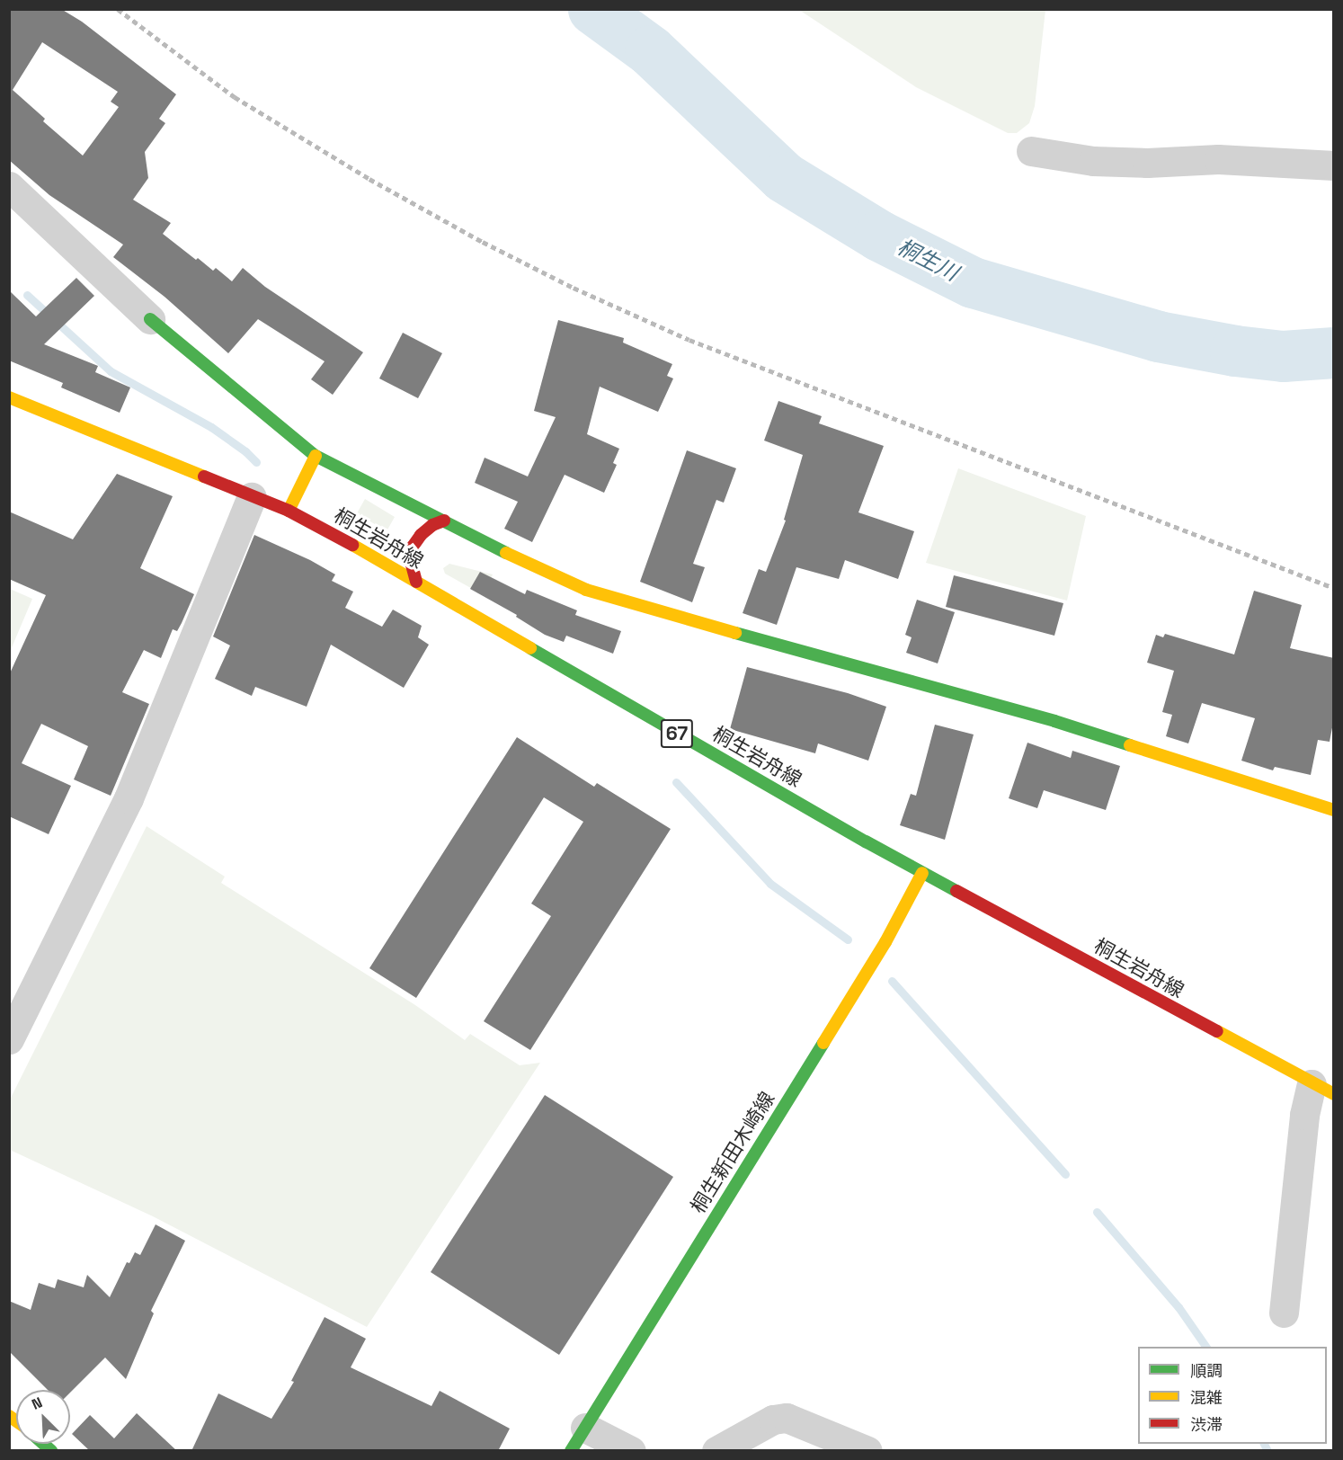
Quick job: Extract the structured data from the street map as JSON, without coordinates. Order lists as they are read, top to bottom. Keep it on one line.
{"streets":{"main road":["桐生岩舟線","67","桐生新田木崎線"]},"crossings":[["桐生岩舟線","桐生新田木崎線"]],"water":["桐生川"],"legend":["順調","混雑","渋滞"],"north":"top left"}
